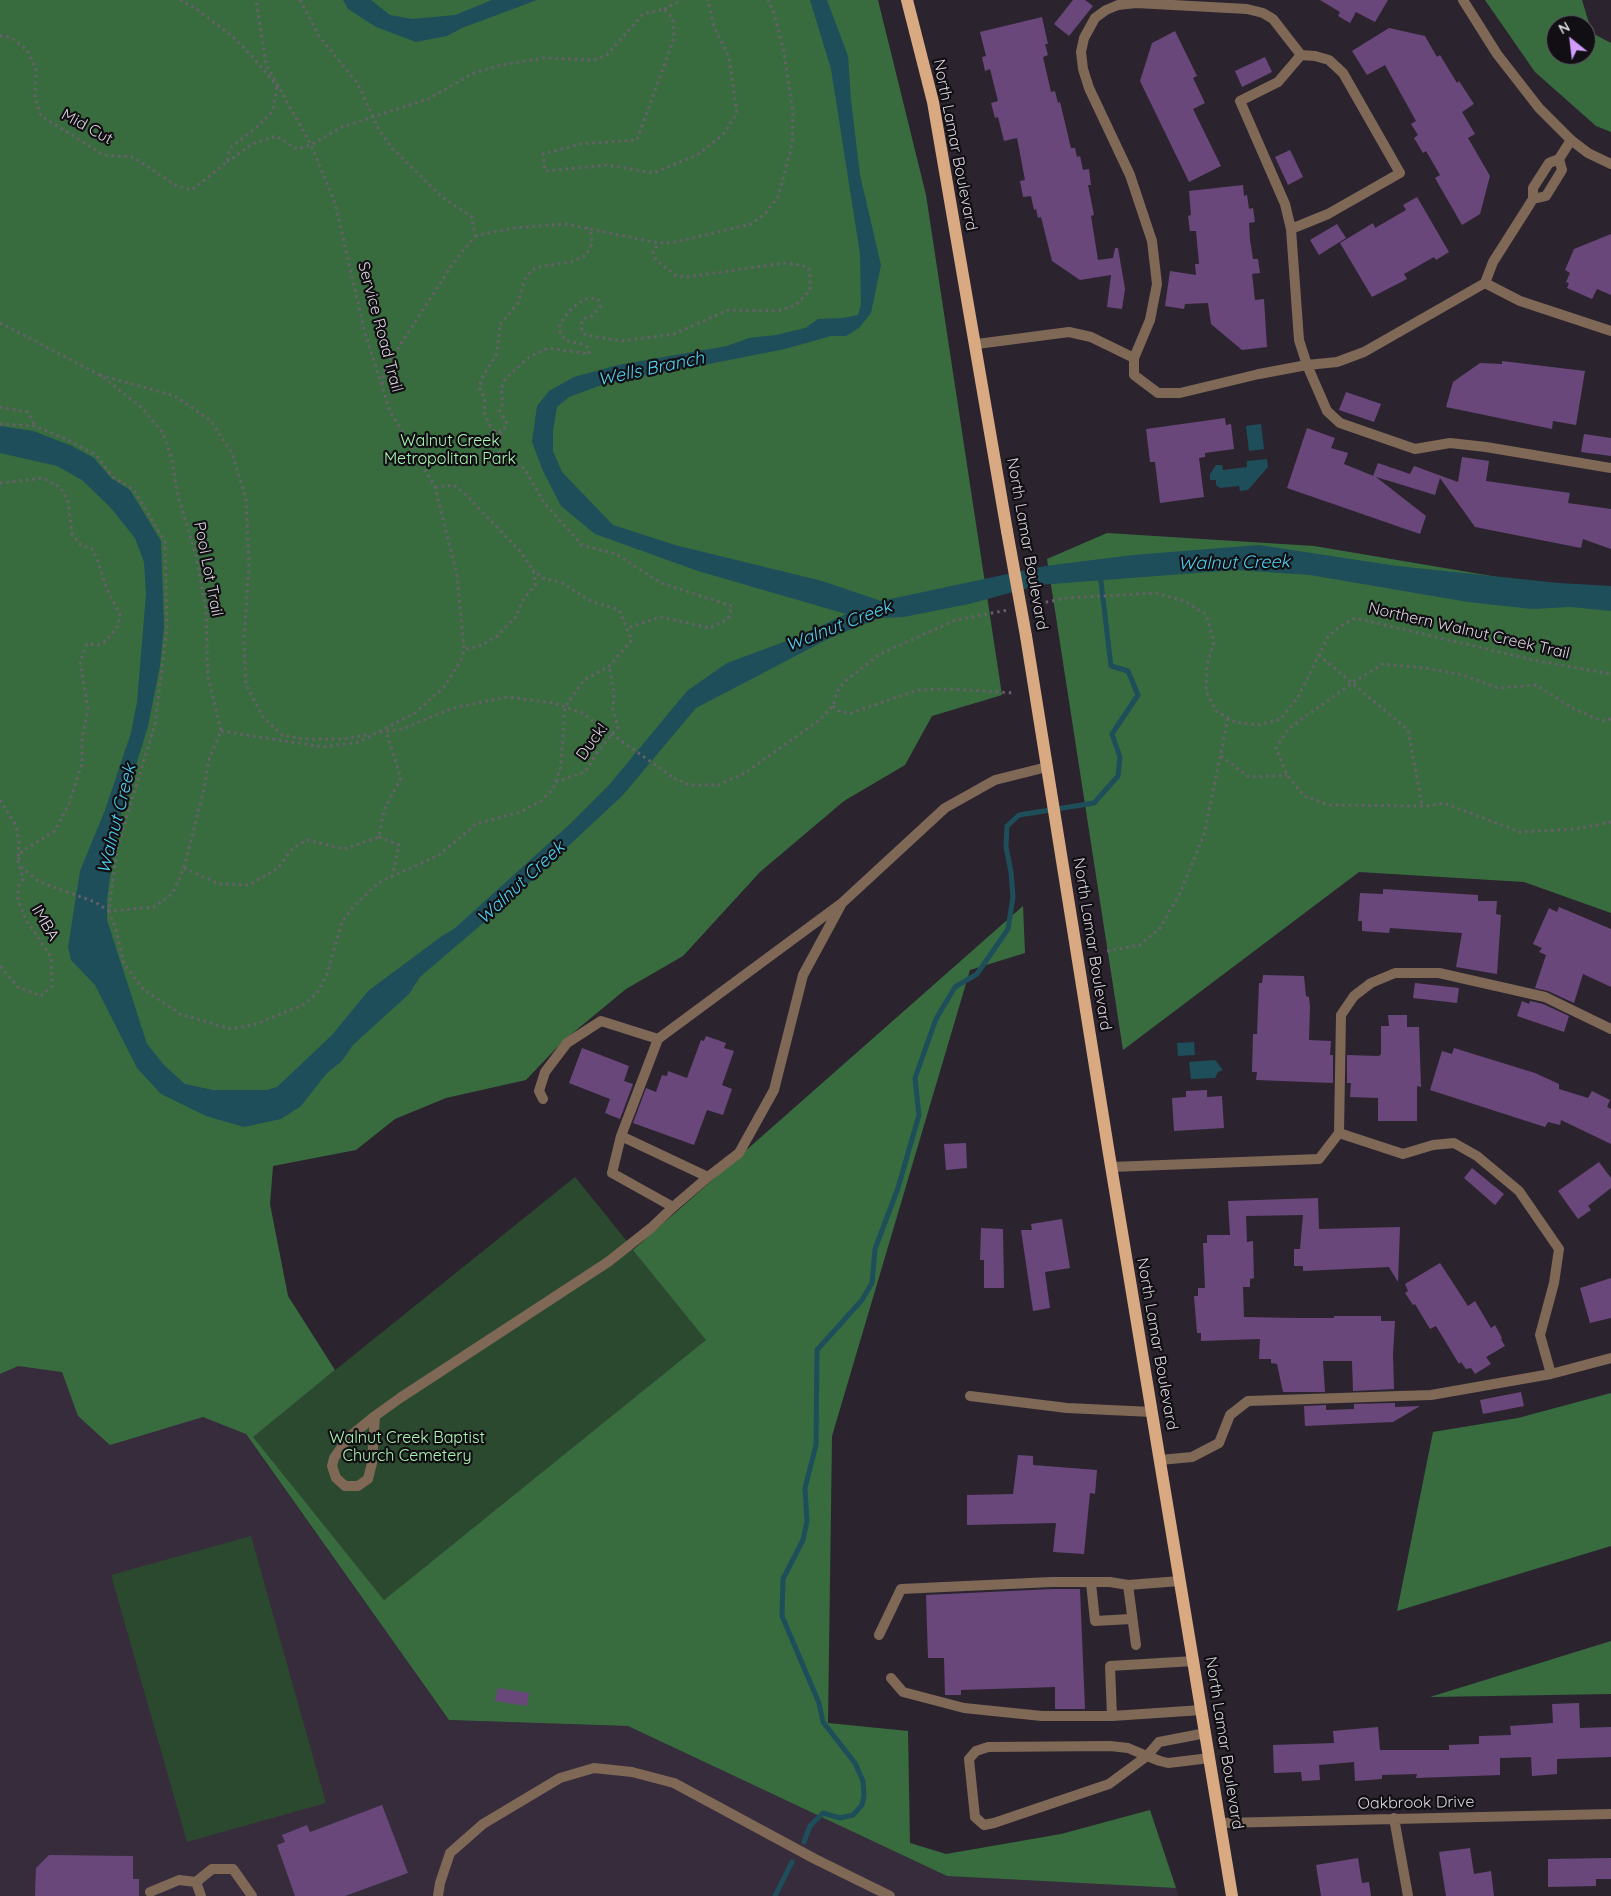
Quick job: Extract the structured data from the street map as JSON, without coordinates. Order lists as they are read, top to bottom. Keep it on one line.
{"streets":{"main road":["North Lamar Boulevard"],"street":["Oakbrook Drive"],"path":["Mid Cut","Service Road Trail","Pool Lot Trail","Northern Walnut Creek Trail","Duck!","IMBA"]},"crossings":[["North Lamar Boulevard","Oakbrook Drive"]],"water":["Wells Branch","Walnut Creek"],"parks":["Walnut Creek Metropolitan Park","Walnut Creek Baptist Church Cemetery"],"north":"top left"}
